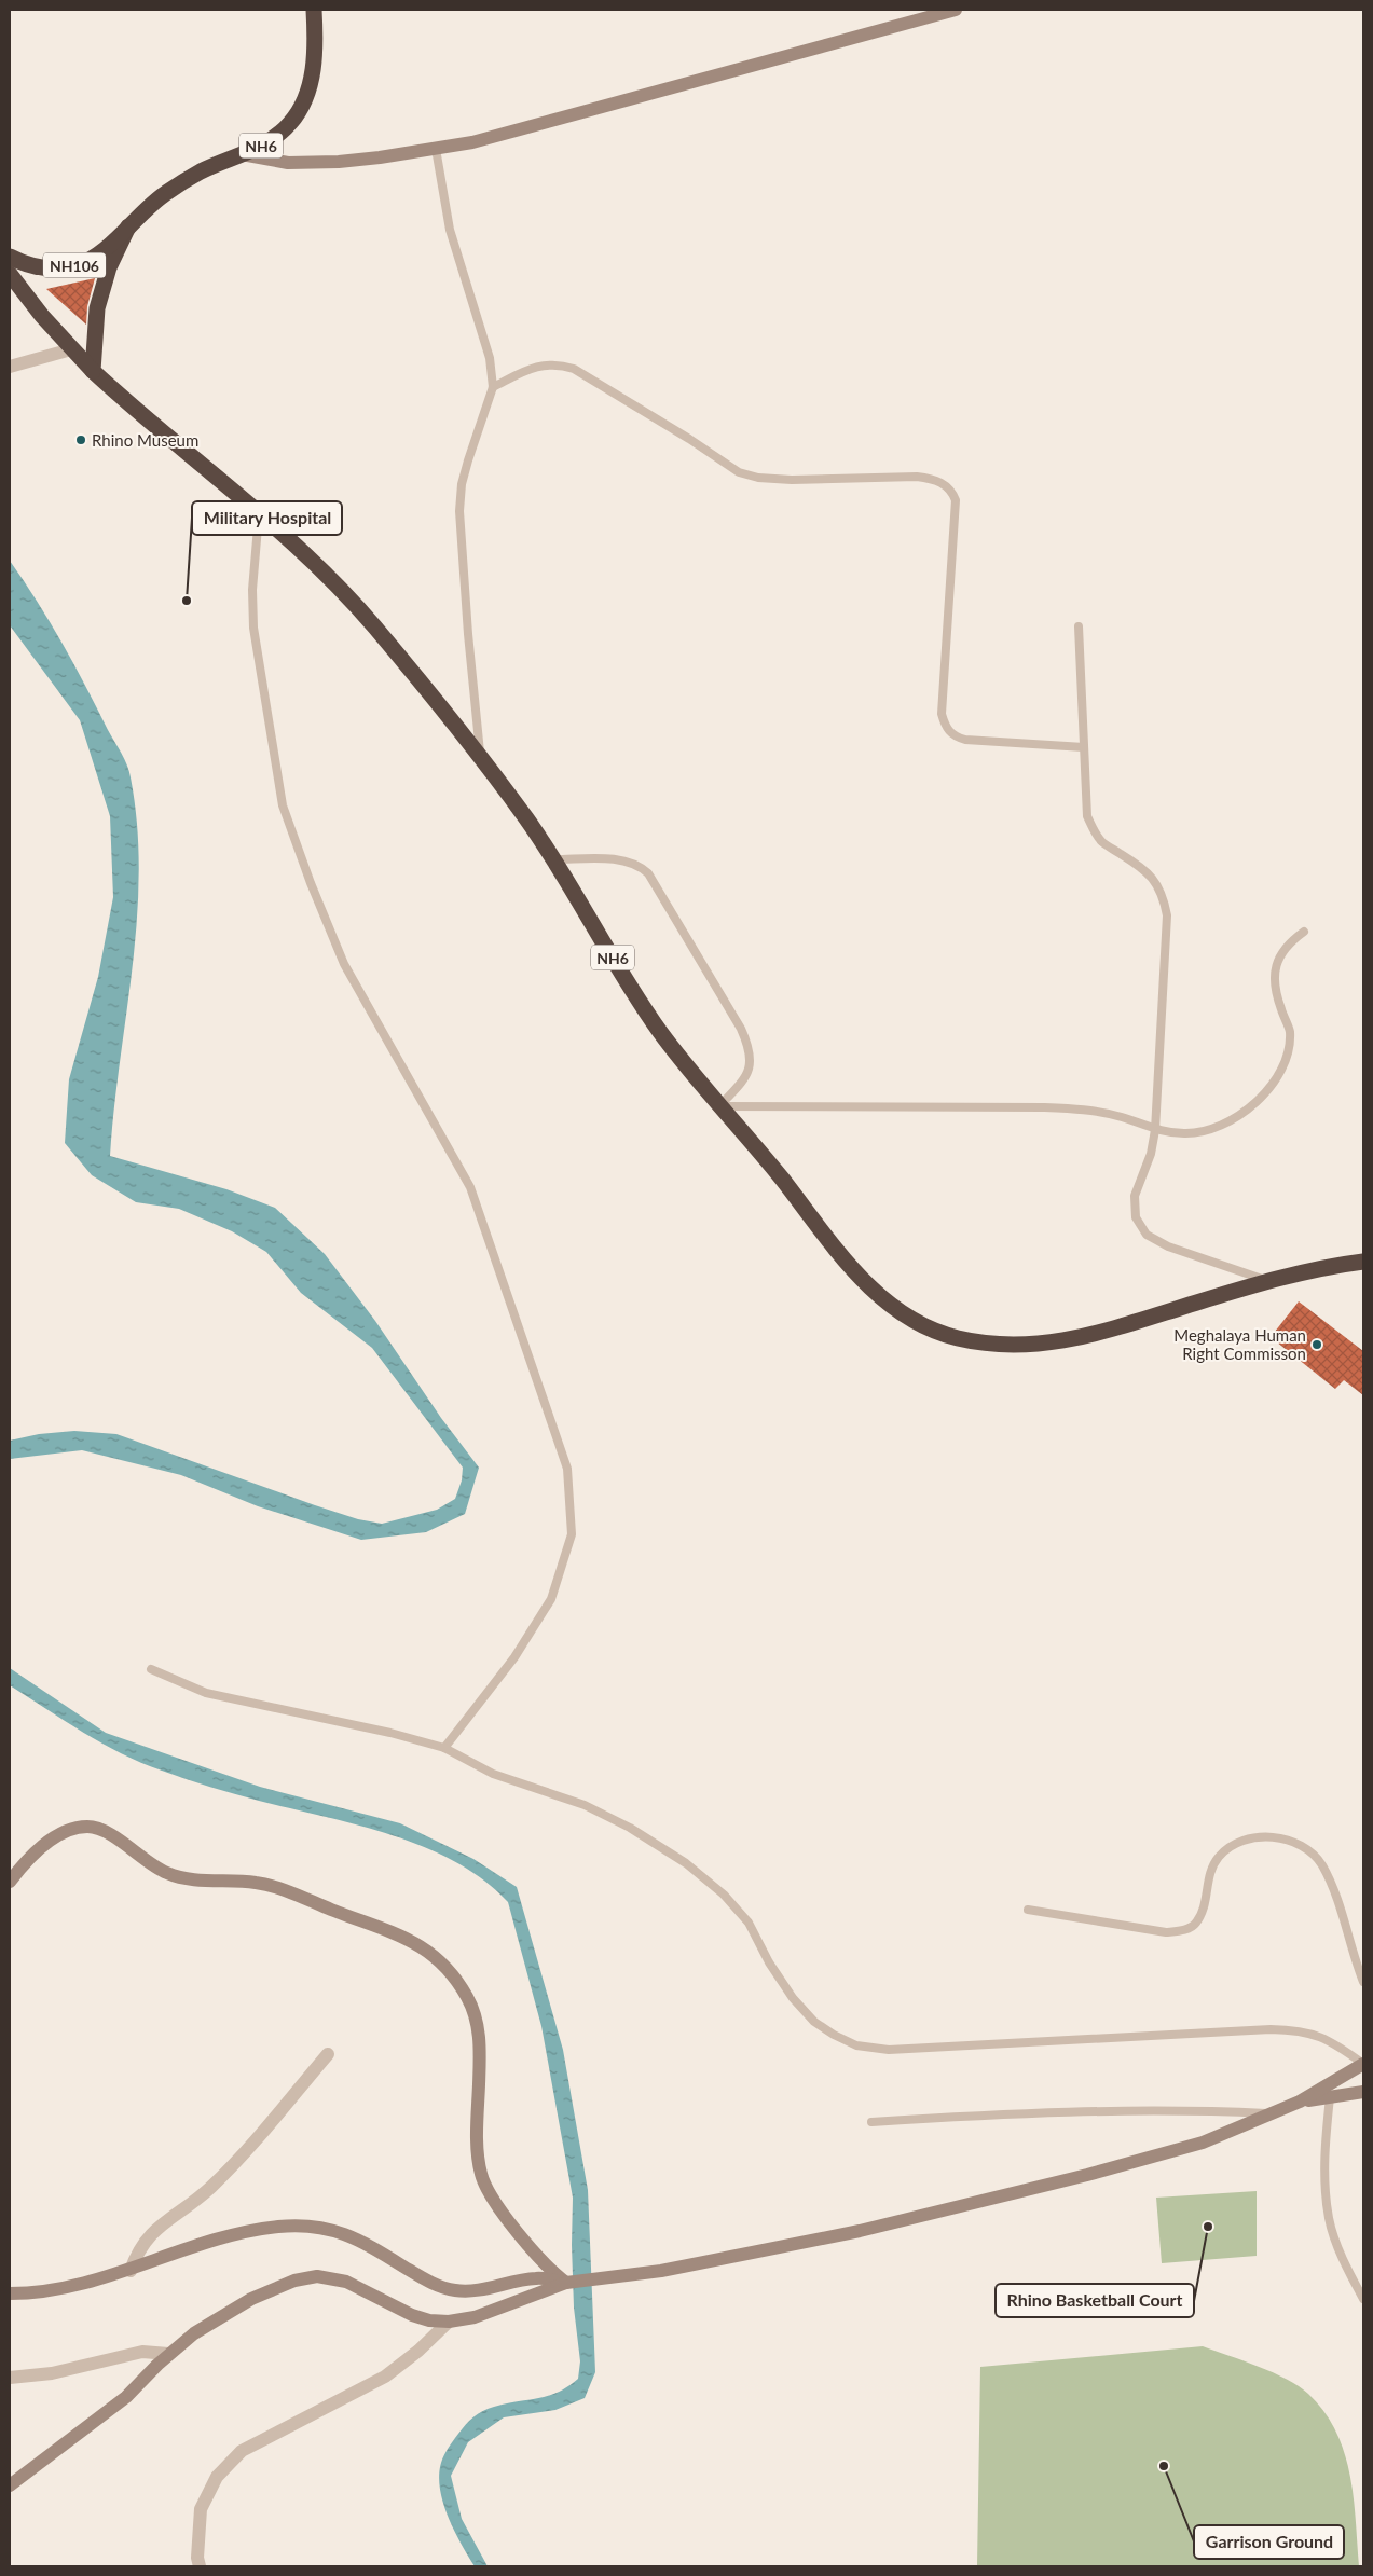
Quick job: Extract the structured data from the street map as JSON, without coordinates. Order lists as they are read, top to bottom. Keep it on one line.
{"streets":{"highway":["NH6","NH106"]},"crossings":[["NH6","NH106"]],"places":["Rhino Museum","Military Hospital","Meghalaya Human Right Commisson","Rhino Basketball Court","Garrison Ground"]}
